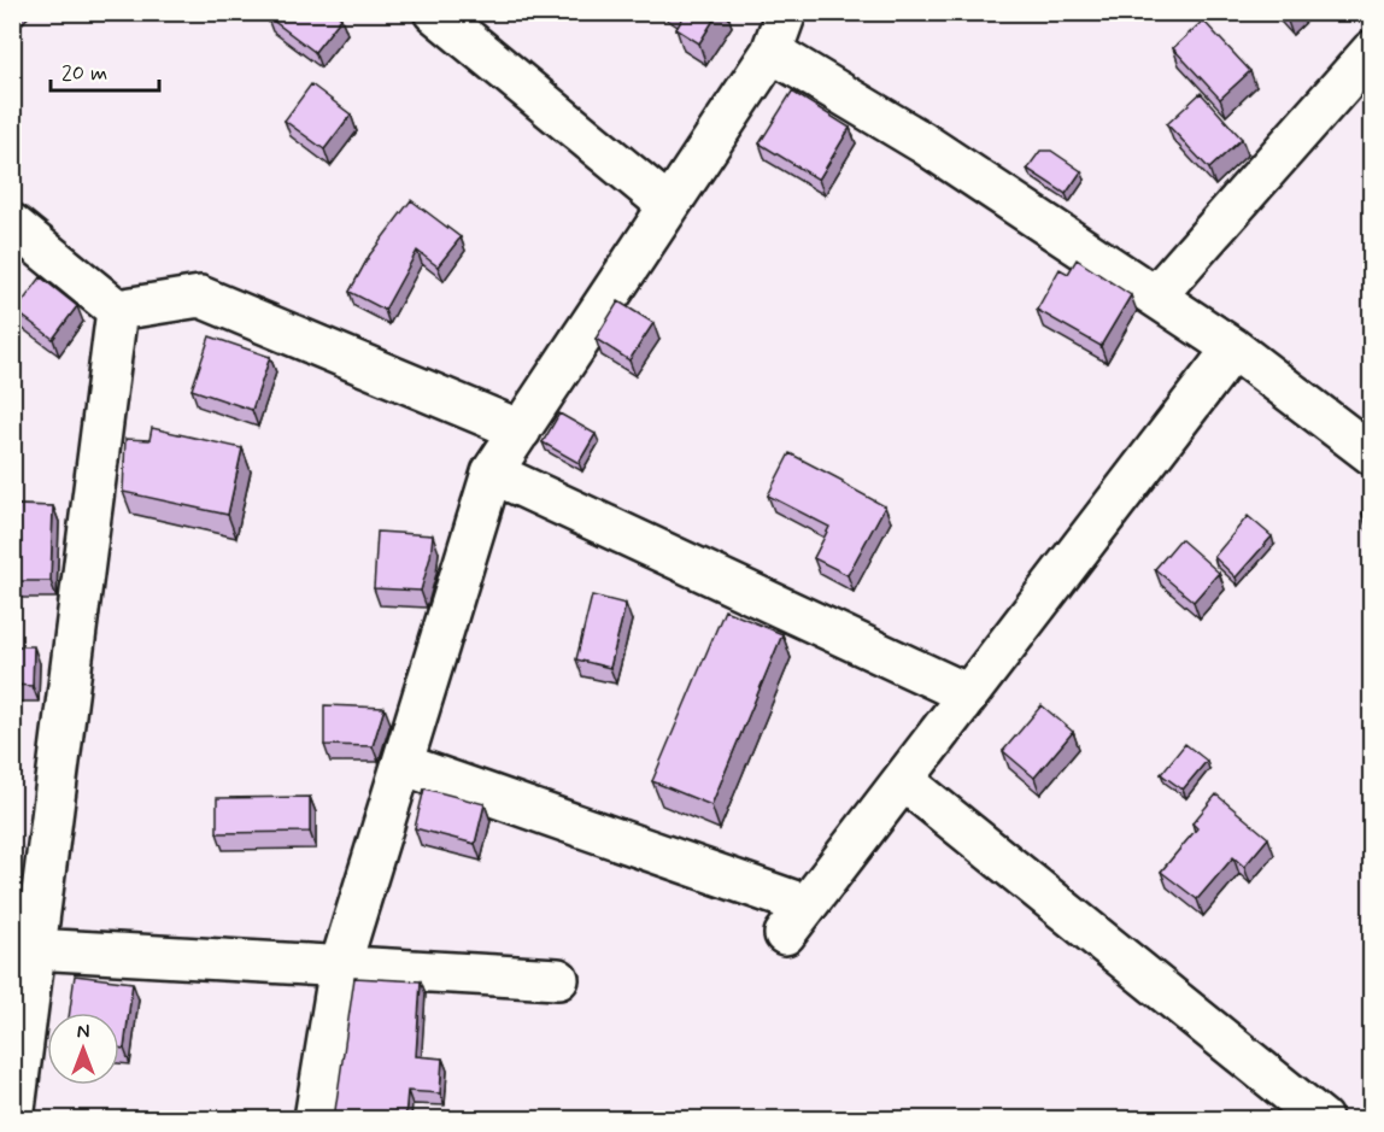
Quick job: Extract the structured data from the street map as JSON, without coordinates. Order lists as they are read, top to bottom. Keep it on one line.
{"scale_bar":"20 m","north":"top"}
